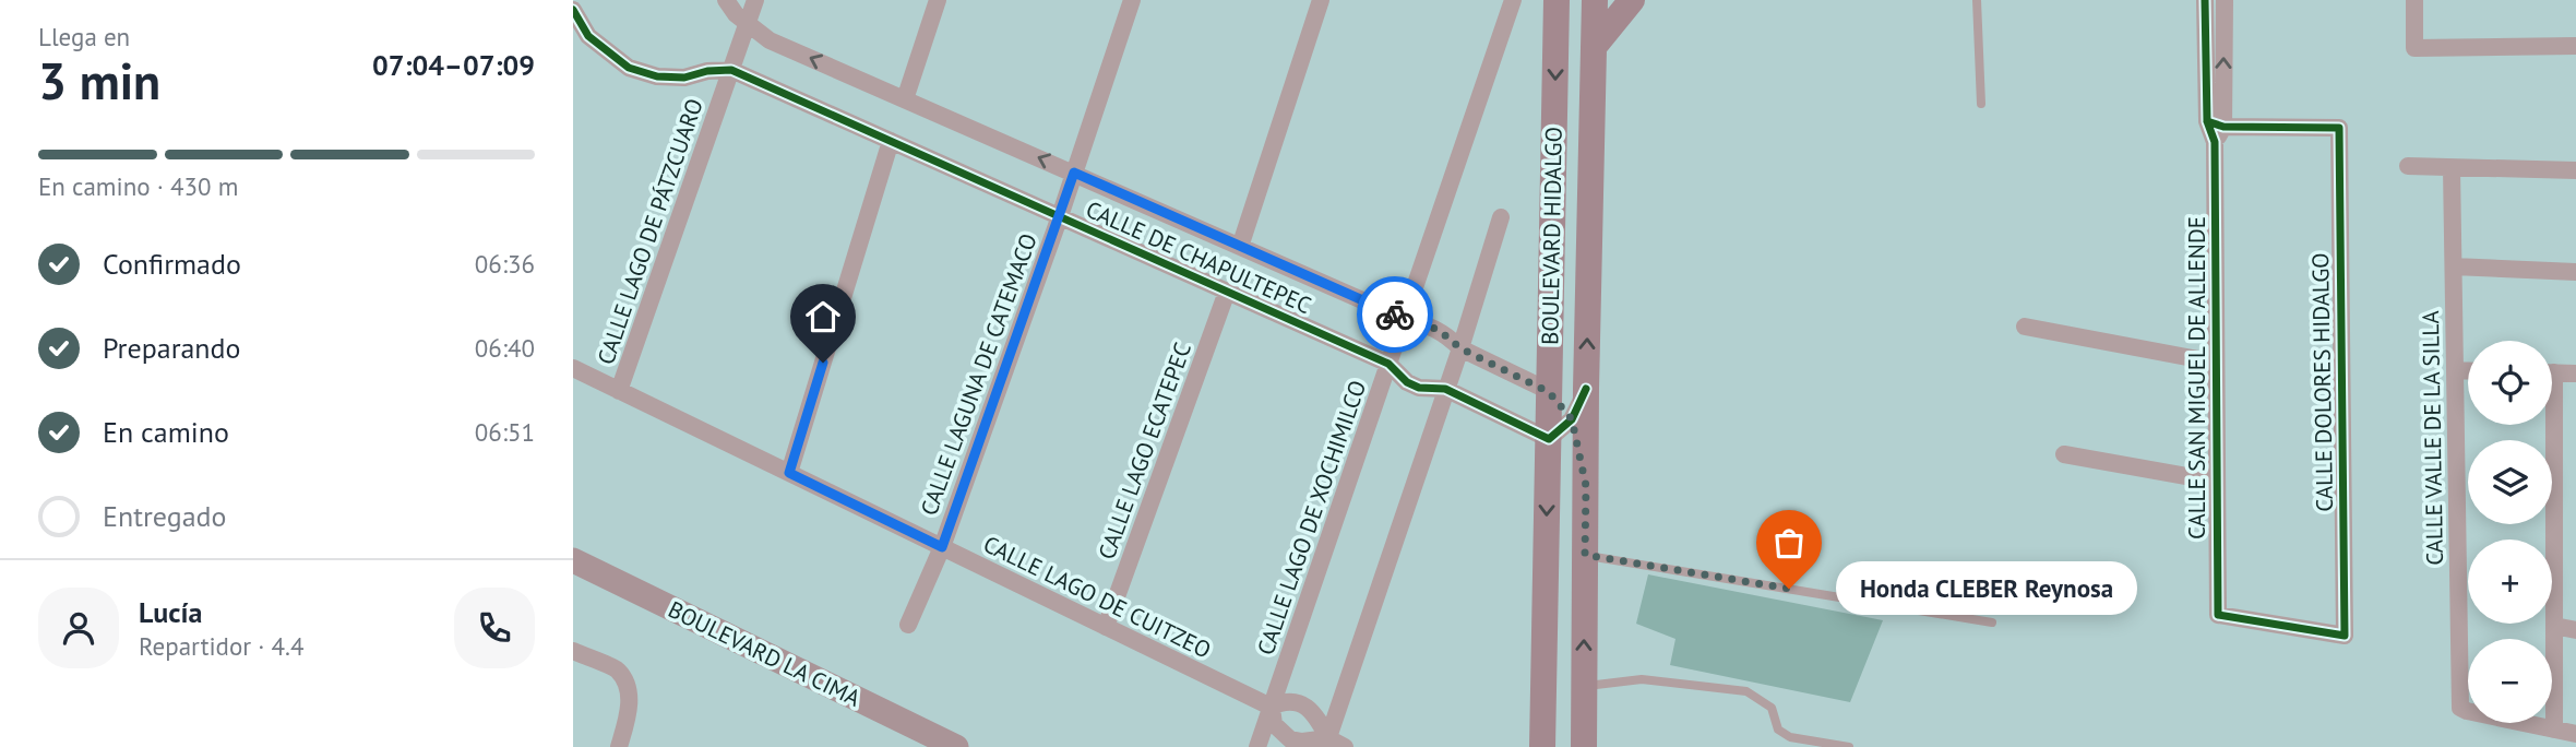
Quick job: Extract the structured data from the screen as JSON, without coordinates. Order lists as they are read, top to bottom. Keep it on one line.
{"streets":{"main road":["BOULEVARD HIDALGO"],"street":["CALLE LAGO DE PÁTZCUARO","CALLE DE CHAPULTEPEC","CALLE LAGUNA DE CATEMACO","CALLE SAN MIGUEL DE ALLENDE","CALLE DOLORES HIDALGO","CALLE VALLE DE LA SILLA","CALLE LAGO ECATEPEC","CALLE LAGO DE XOCHIMILCO","CALLE LAGO DE CUITZEO","BOULEVARD LA CIMA"]},"crossings":[["CALLE LAGO DE PÁTZCUARO","CALLE DE CHAPULTEPEC"],["CALLE LAGO DE PÁTZCUARO","CALLE LAGO DE CUITZEO"],["BOULEVARD HIDALGO","CALLE DE CHAPULTEPEC"],["CALLE DE CHAPULTEPEC","CALLE LAGUNA DE CATEMACO"],["CALLE DE CHAPULTEPEC","CALLE LAGO ECATEPEC"],["CALLE DE CHAPULTEPEC","CALLE LAGO DE XOCHIMILCO"],["CALLE LAGUNA DE CATEMACO","CALLE LAGO DE CUITZEO"],["CALLE SAN MIGUEL DE ALLENDE","CALLE DOLORES HIDALGO"],["CALLE LAGO ECATEPEC","CALLE LAGO DE CUITZEO"],["CALLE LAGO DE XOCHIMILCO","CALLE LAGO DE CUITZEO"]],"places":["Honda CLEBER Reynosa"],"page":{"heading":["3 min","Llega en","07:04–07:09"],"panel":["Lucía","Repartidor · 4.4"],"bar":"En camino · 430 m","list":[["Confirmado","06:36"],["Preparando","06:40"],["En camino","06:51"],"Entregado"],"map_buttons":["+","−"],"bubble":"Honda CLEBER Reynosa"}}
